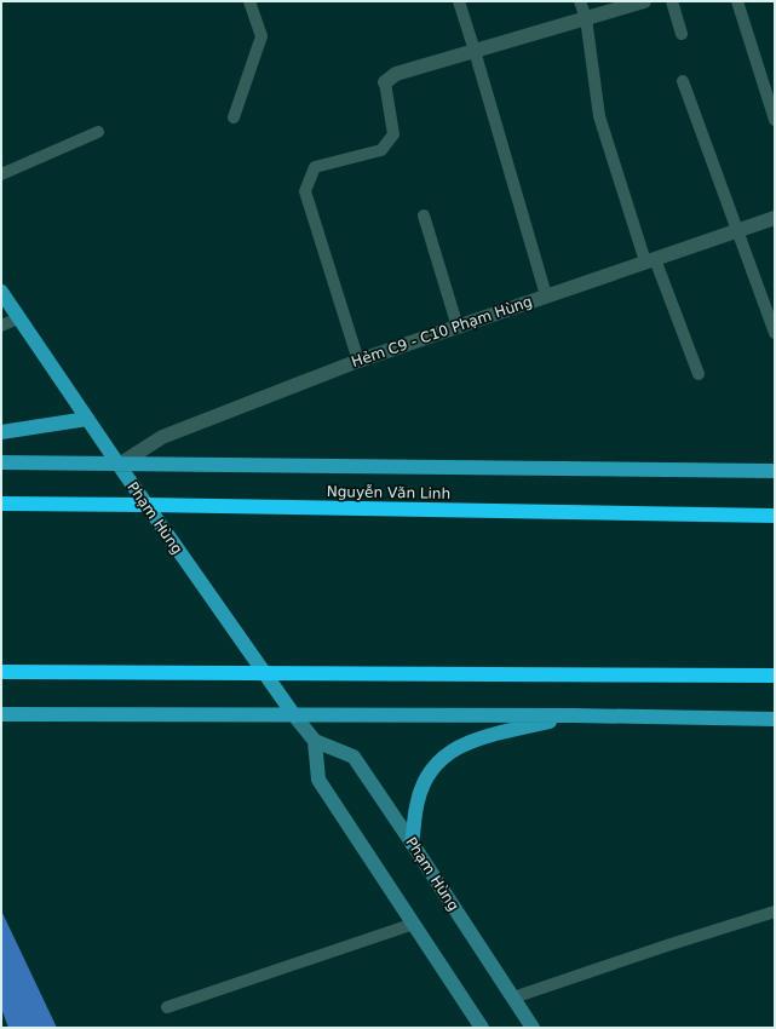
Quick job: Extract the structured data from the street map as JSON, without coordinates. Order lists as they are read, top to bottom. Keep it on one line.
{"streets":{"highway":["Nguyễn Văn Linh"],"main road":["Phạm Hùng"],"street":["Hẻm C9 - C10 Phạm Hùng"]},"crossings":[["Hẻm C9 - C10 Phạm Hùng","Nguyễn Văn Linh"],["Hẻm C9 - C10 Phạm Hùng","Phạm Hùng"],["Nguyễn Văn Linh","Phạm Hùng"]]}
